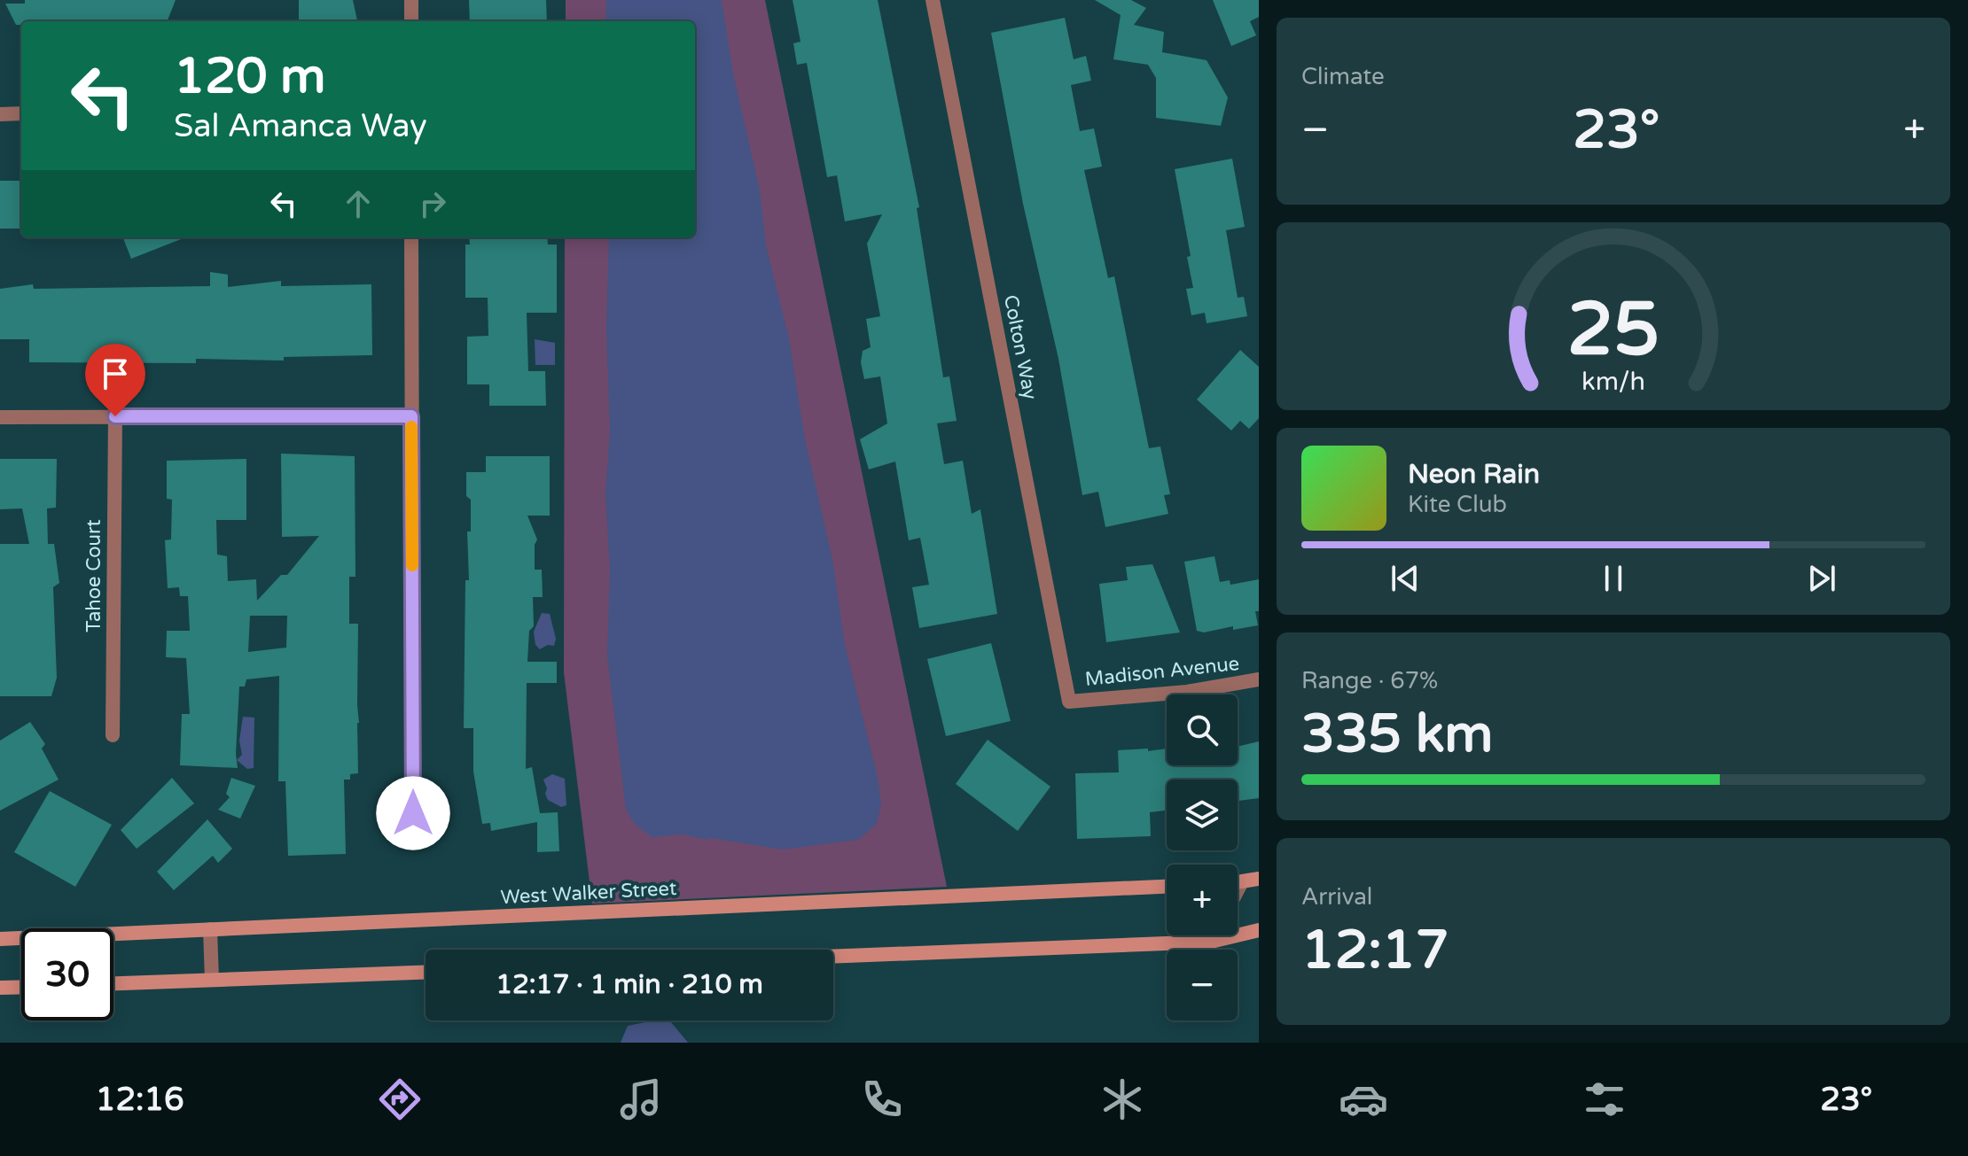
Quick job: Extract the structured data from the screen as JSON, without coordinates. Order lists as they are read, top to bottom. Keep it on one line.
{"streets":{"street":["Colton Way","Tahoe Court","Madison Avenue","West Walker Street"]},"crossings":[["Colton Way","Madison Avenue"]],"page":{"tile":["Climate",["Range · 67%","335 km"],["Arrival","12:17"]],"turn":["120 m","Sal Amanca Way"],"heat":["−","23°","+"],"song":["Neon Rain","Kite Club"],"map_buttons":["+","−"],"limit":"30","trip":"12:17 · 1 min · 210 m","tabs":["12:16","23°"],"gauge":["25","km/h"]}}
